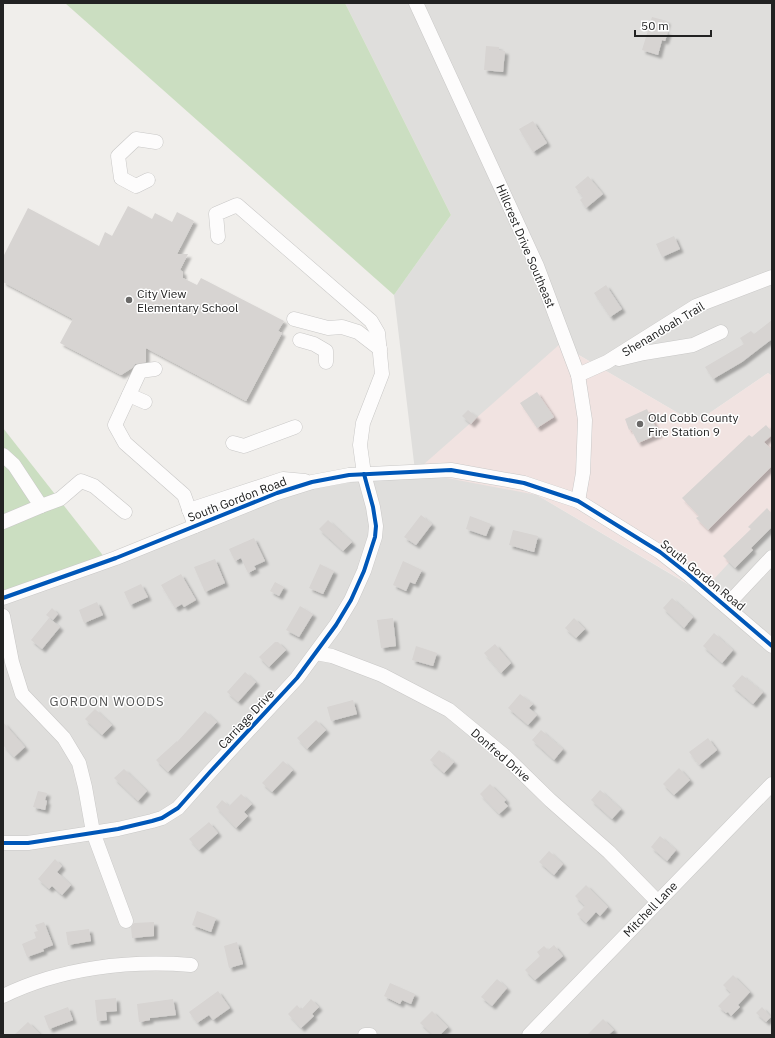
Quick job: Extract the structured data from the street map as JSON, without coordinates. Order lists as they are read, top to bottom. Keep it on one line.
{"streets":{"street":["Hillcrest Drive Southeast","Shenandoah Trail","South Gordon Road","Carriage Drive","Donfred Drive","Mitchell Lane"]},"crossings":[["Hillcrest Drive Southeast","Shenandoah Trail"],["Hillcrest Drive Southeast","South Gordon Road"],["South Gordon Road","Carriage Drive"],["Carriage Drive","Donfred Drive"],["Donfred Drive","Mitchell Lane"]],"districts":["GORDON WOODS"],"places":["City View Elementary School","Old Cobb County Fire Station 9"],"scale_bar":"50 m"}
